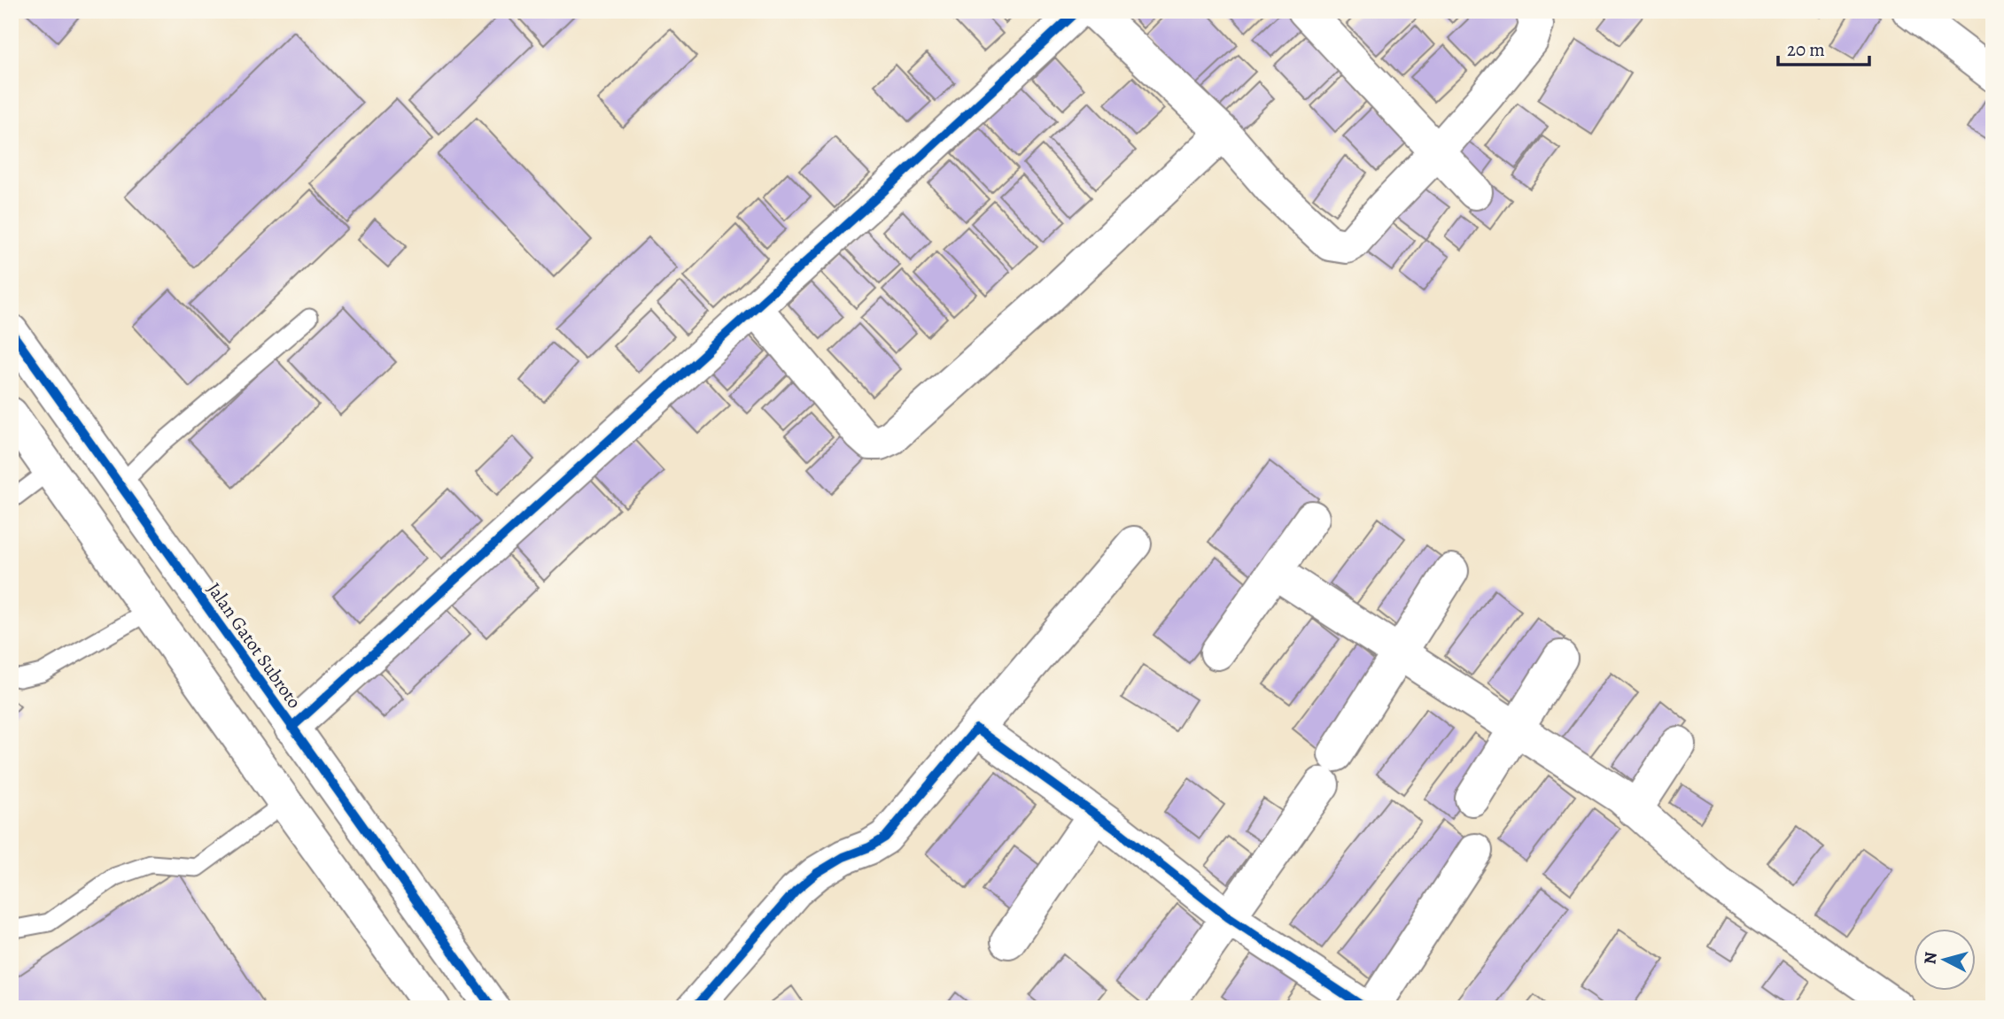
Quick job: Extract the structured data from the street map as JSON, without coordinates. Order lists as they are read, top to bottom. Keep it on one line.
{"streets":{"street":["Jalan Gatot Subroto"]},"scale_bar":"20 m","north":"left"}
